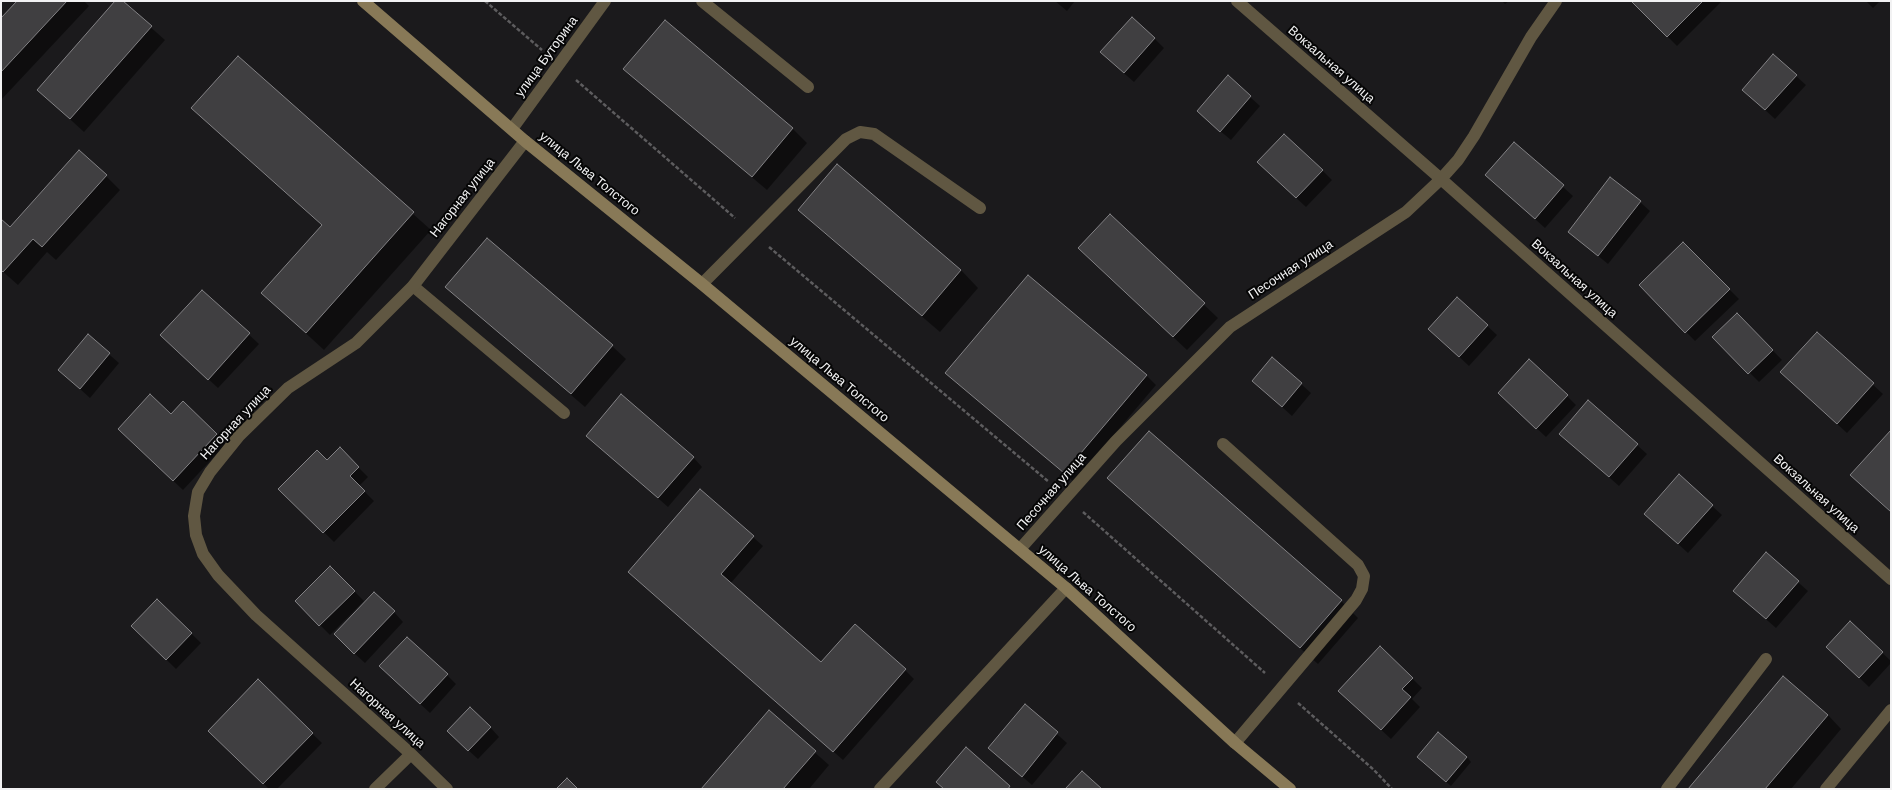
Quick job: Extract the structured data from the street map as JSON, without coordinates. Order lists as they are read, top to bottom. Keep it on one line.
{"streets":{"main road":["улица Льва Толстого"],"street":["улица Буторина","Вокзальная улица","Нагорная улица","Песочная улица"]},"crossings":[["улица Буторина","улица Льва Толстого"],["Вокзальная улица","Песочная улица"],["улица Льва Толстого","Нагорная улица"],["улица Льва Толстого","Песочная улица"]]}
